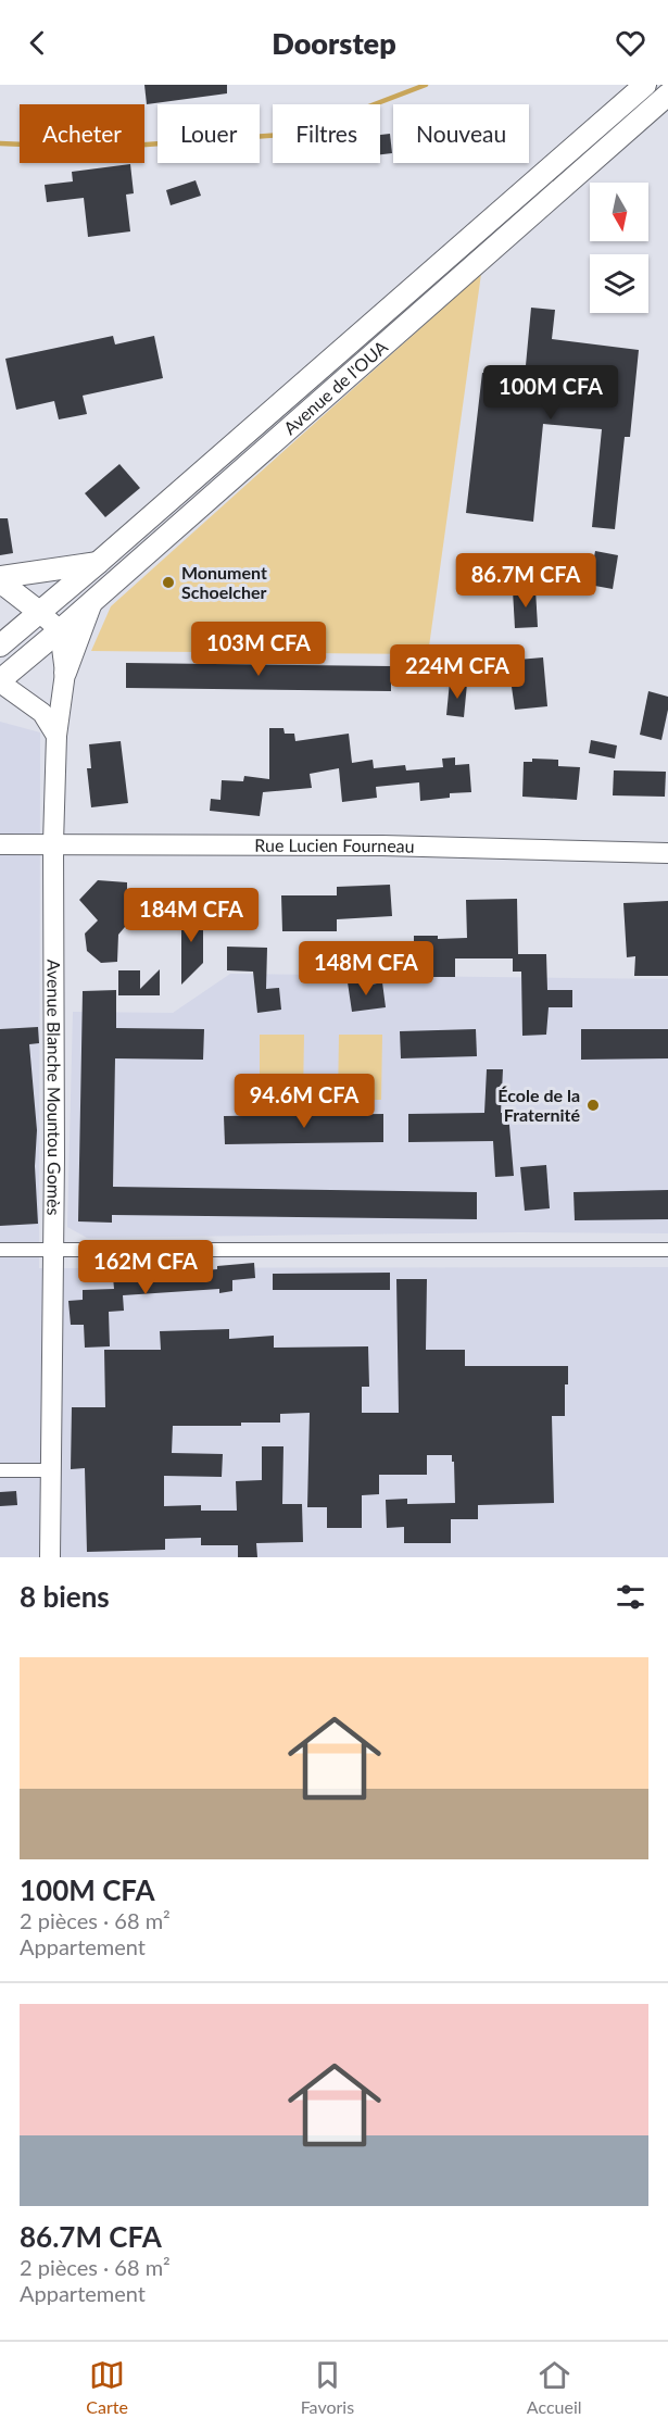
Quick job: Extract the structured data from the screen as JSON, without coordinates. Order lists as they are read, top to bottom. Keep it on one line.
{"streets":{"main road":["Avenue de l'OUA"],"street":["Rue Lucien Fourneau","Avenue Blanche Mountou Gomès"]},"crossings":[["Avenue de l'OUA","Avenue Blanche Mountou Gomès"],["Rue Lucien Fourneau","Avenue Blanche Mountou Gomès"]],"places":["Monument Schoelcher","École de la Fraternité"],"north":"bottom","page":{"header":"Doorstep","chip":["Acheter","Louer","Filtres","Nouveau"],"price":["100M CFA","86.7M CFA","103M CFA","224M CFA","184M CFA","148M CFA","94.6M CFA","162M CFA"],"heading":"8 biens","list":[{"name":"100M CFA","note":"2 pièces · 68 m² · Appartement"},{"name":"86.7M CFA","note":"2 pièces · 68 m² · Appartement"}],"tabs":["Carte","Favoris","Accueil"]}}
